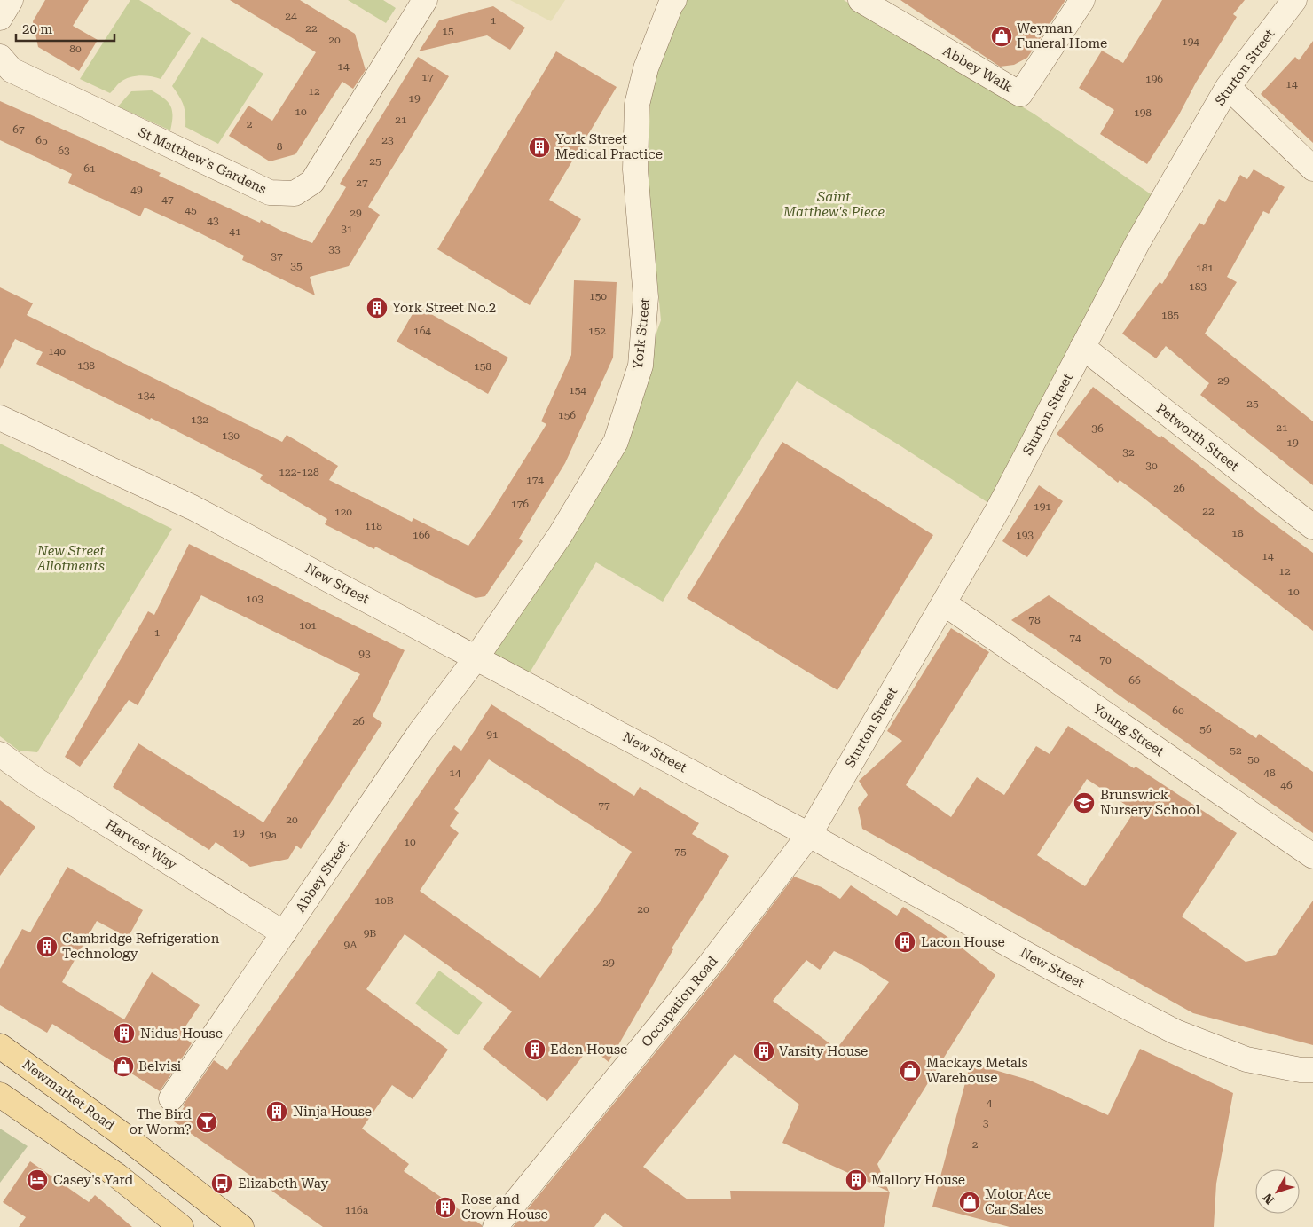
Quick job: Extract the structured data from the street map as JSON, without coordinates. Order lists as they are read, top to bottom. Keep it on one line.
{"streets":{"main road":["Newmarket Road"],"street":["Sturton Street","Abbey Walk","St Matthew's Gardens","York Street","Petworth Street","New Street","Young Street","Harvest Way","Abbey Street","Occupation Road"]},"crossings":[["Sturton Street","Petworth Street"],["Sturton Street","New Street"],["Sturton Street","Young Street"],["Sturton Street","Occupation Road"],["York Street","New Street"],["York Street","Abbey Street"],["New Street","Abbey Street"],["New Street","Occupation Road"],["Harvest Way","Abbey Street"]],"parks":["Saint Matthew's Piece","New Street Allotments"],"places":{"shop":["Weyman Funeral Home","Belvisi","Mackays Metals Warehouse","Motor Ace Car Sales"],"building":["York Street Medical Practice","York Street No.2","Lacon House","Cambridge Refrigeration Technology","Nidus House","Eden House","Varsity House","Ninja House","Mallory House","Rose and Crown House"],"school or university":["Brunswick Nursery School"],"bar":["The Bird or Worm?"],"hotel":["Casey's Yard"],"bus stop":["Elizabeth Way"]},"house_numbers":["24","1","22","15","20","194","80","14","17","196","14","12","19","10","198","21","2","67","65","23","8","63","25","61","27","49","47","45","29","43","31","41","33","37","35","181","183","150","185","164","152","140","138","158","29","154","134","25","156","132","21","36","130","19","32","30","122-128","174","26","176","191","22","120","118","18","166","193","14","12","10","103","78","101","1","74","93","70","66","60","26","56","91","52","50","14","48","46","77","20","19","19a","10","75","10B","20","9B","9A","29","4","3","2","116a"],"scale_bar":"20 m","north":"bottom left"}
